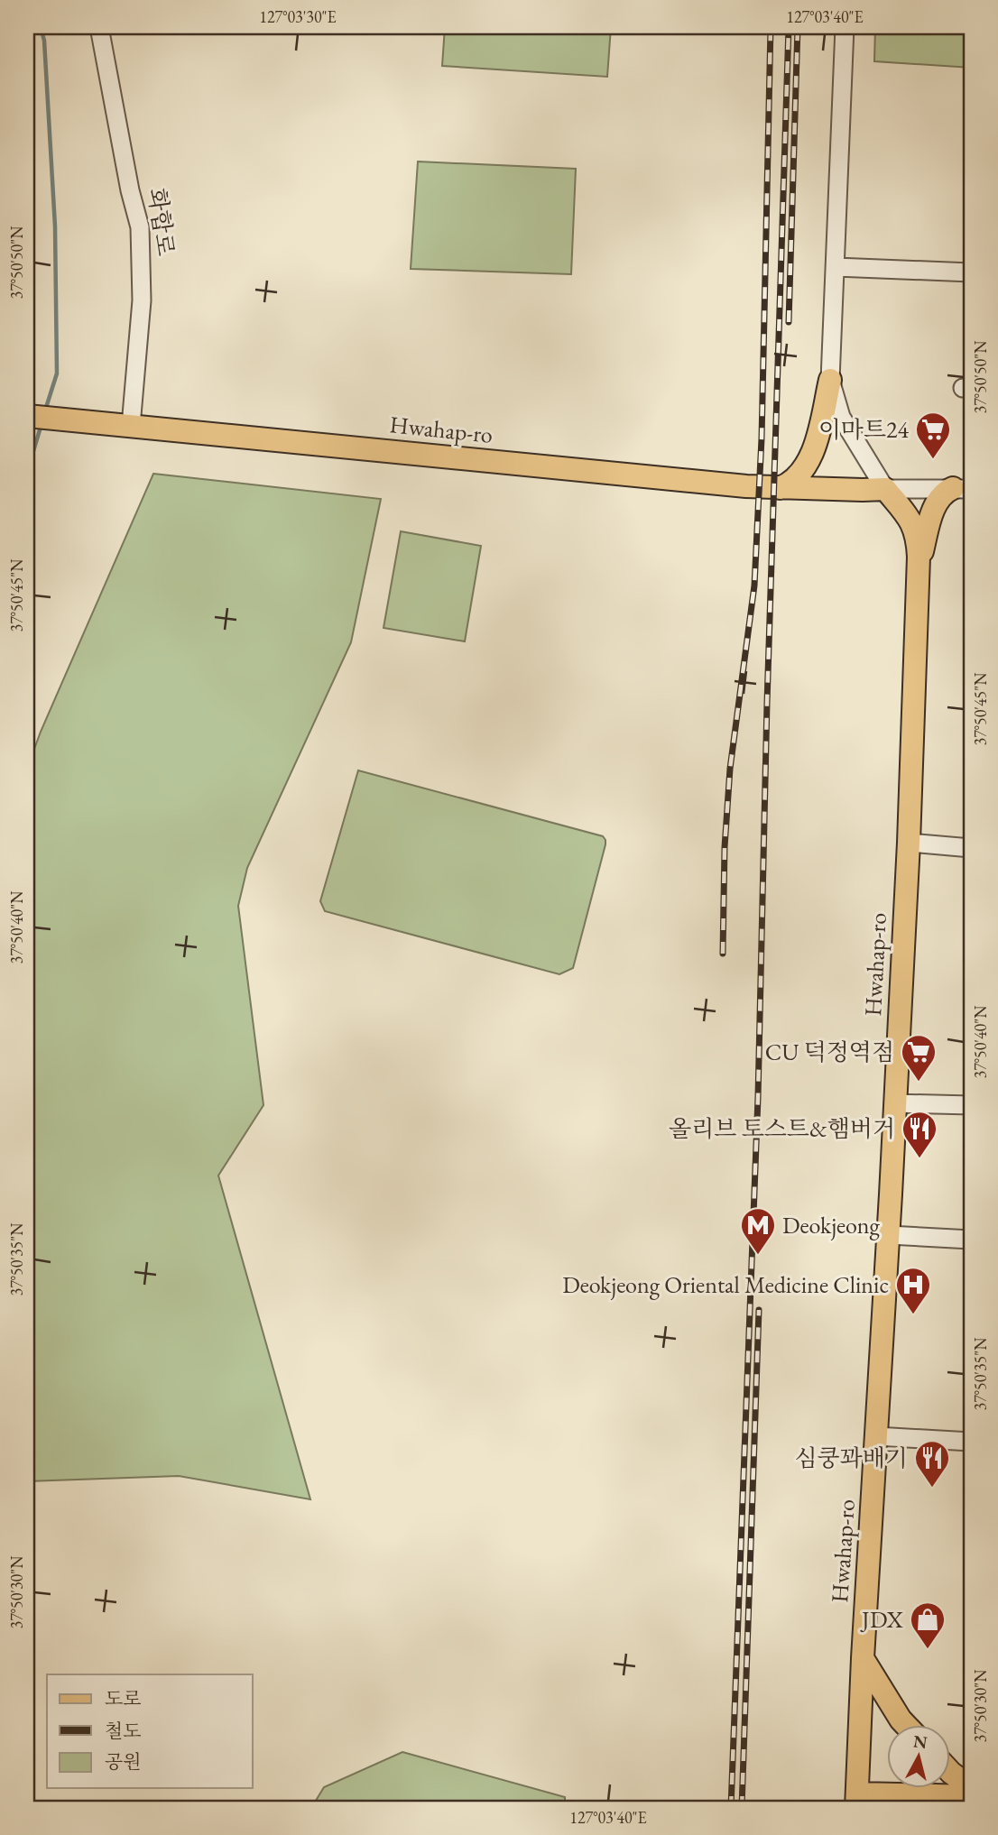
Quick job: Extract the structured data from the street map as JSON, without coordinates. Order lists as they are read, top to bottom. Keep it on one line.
{"streets":{"main road":["Hwahap-ro"],"street":["화합로"]},"crossings":[["화합로","Hwahap-ro"]],"places":{"supermarket":["이마트24","CU 덕정역점"],"restaurant":["올리브 토스트&햄버거","심쿵꽈배기"],"metro station":["Deokjeong"],"hospital":["Deokjeong Oriental Medicine Clinic"],"shop":["JDX"]},"legend":["도로","철도","공원"],"north":"top","coordinates":["127°03'30\"E","127°03'40\"E","37°50'50\"N","37°50'45\"N","37°50'40\"N","37°50'35\"N","37°50'30\"N"]}
